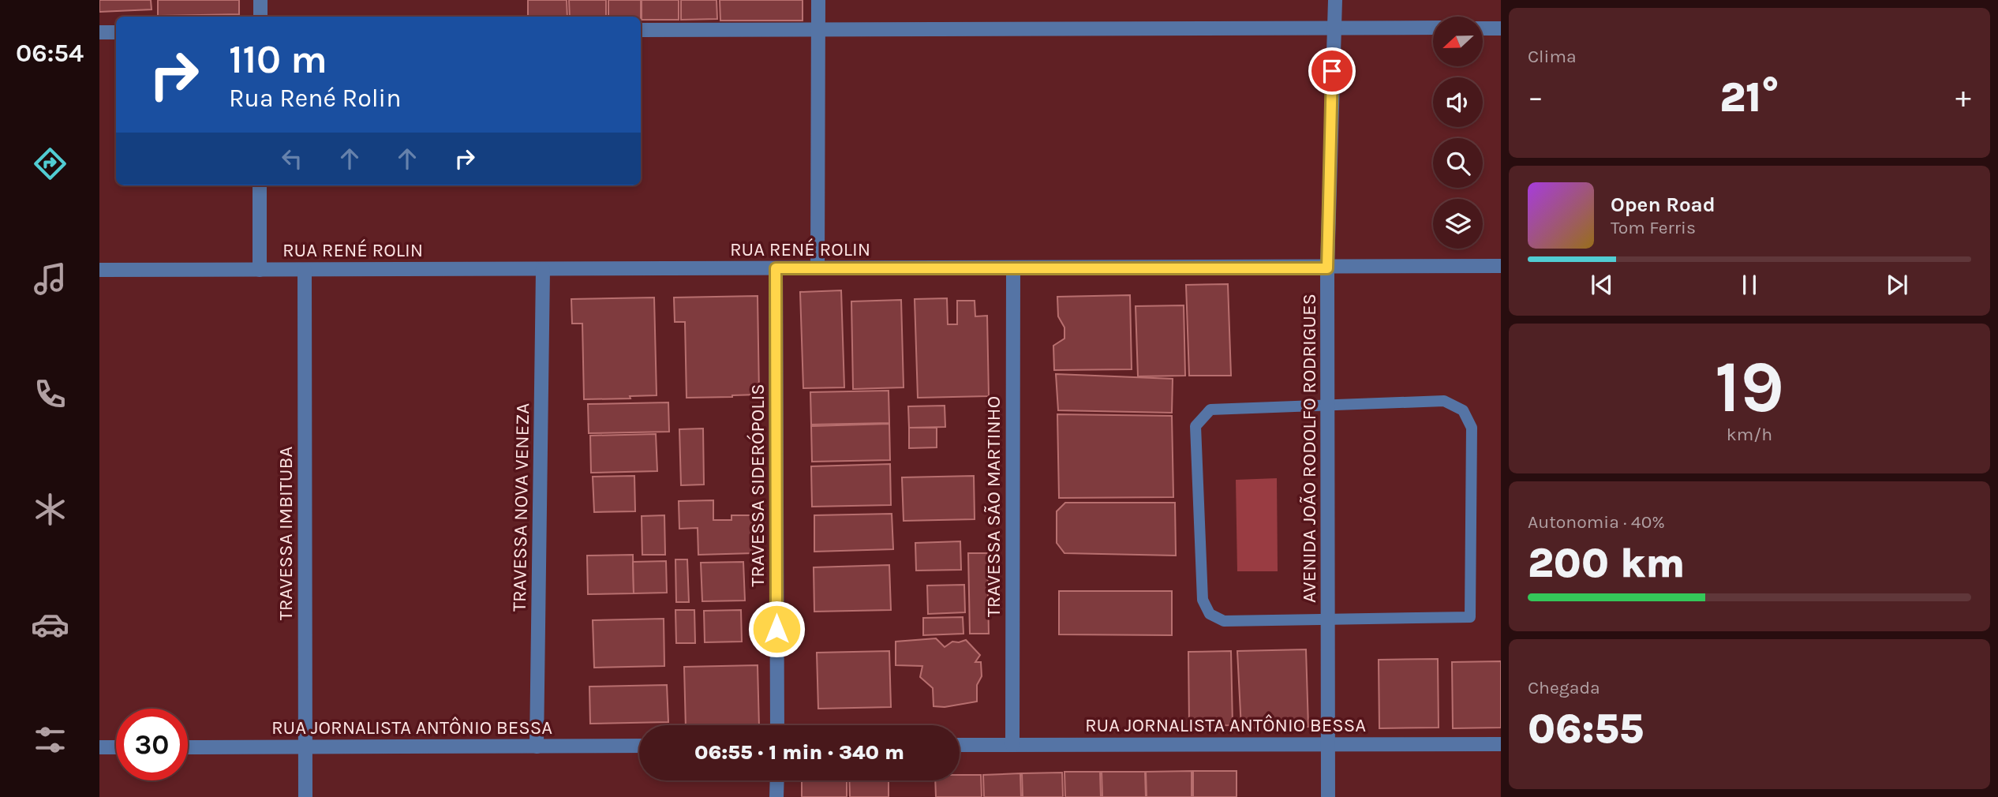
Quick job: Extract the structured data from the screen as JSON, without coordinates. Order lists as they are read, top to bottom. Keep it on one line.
{"streets":{"street":["RUA RENÉ ROLIN","AVENIDA JOÃO RODOLFO RODRIGUES","TRAVESSA SIDERÓPOLIS","TRAVESSA SÃO MARTINHO","TRAVESSA NOVA VENEZA","TRAVESSA IMBITUBA","RUA JORNALISTA ANTÔNIO BESSA"]},"crossings":[["RUA RENÉ ROLIN","AVENIDA JOÃO RODOLFO RODRIGUES"],["RUA RENÉ ROLIN","TRAVESSA SIDERÓPOLIS"],["RUA RENÉ ROLIN","TRAVESSA SÃO MARTINHO"],["RUA RENÉ ROLIN","TRAVESSA NOVA VENEZA"],["RUA RENÉ ROLIN","TRAVESSA IMBITUBA"],["AVENIDA JOÃO RODOLFO RODRIGUES","RUA JORNALISTA ANTÔNIO BESSA"],["TRAVESSA SÃO MARTINHO","RUA JORNALISTA ANTÔNIO BESSA"],["TRAVESSA NOVA VENEZA","RUA JORNALISTA ANTÔNIO BESSA"],["TRAVESSA IMBITUBA","RUA JORNALISTA ANTÔNIO BESSA"]],"north":"left","page":{"tabs":"06:54","tile":["Clima",["19","km/h"],["Autonomia · 40%","200 km"],["Chegada","06:55"]],"turn":["110 m","Rua René Rolin"],"heat":["−","21°","+"],"song":["Open Road","Tom Ferris"],"limit":"30","trip":"06:55 · 1 min · 340 m"}}
